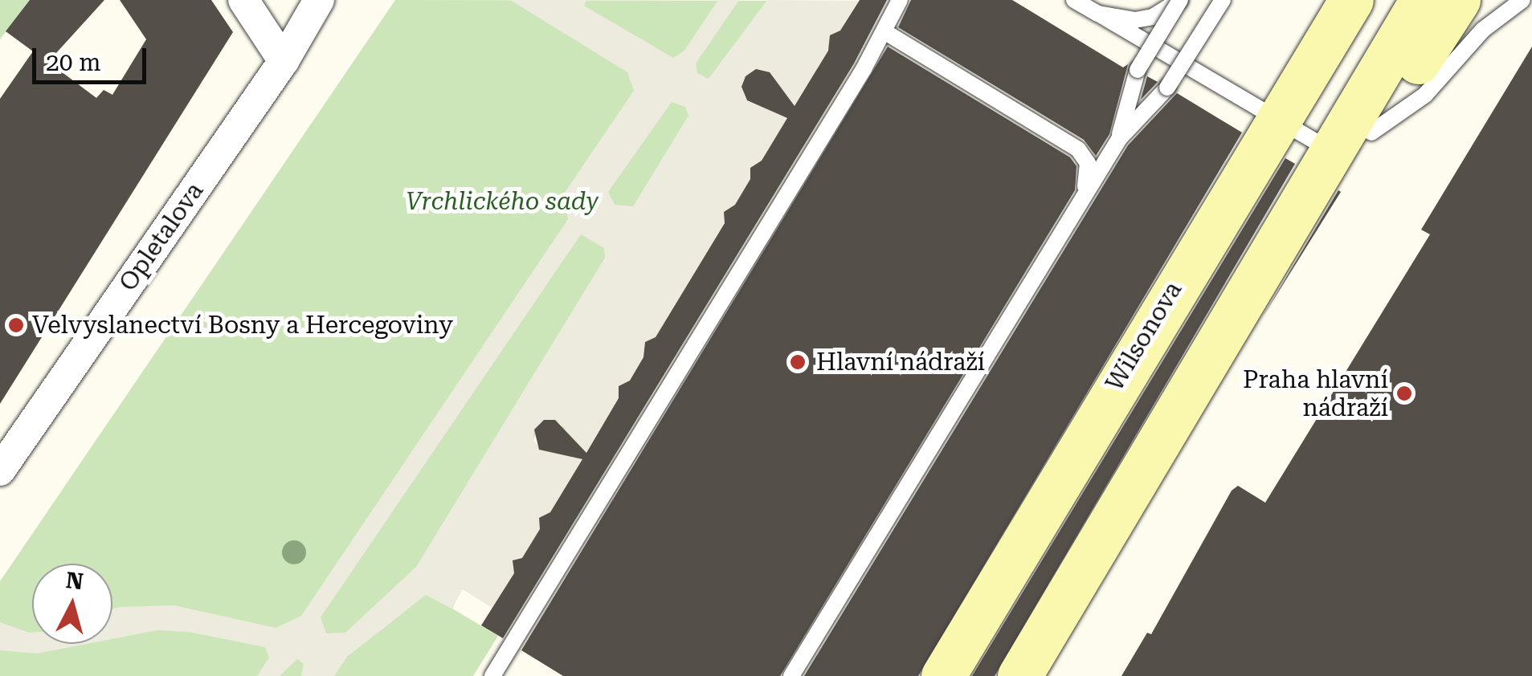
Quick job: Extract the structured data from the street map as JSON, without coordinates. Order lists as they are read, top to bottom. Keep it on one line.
{"streets":{"main road":["Wilsonova"],"street":["Opletalova"]},"parks":["Vrchlického sady"],"places":["Velvyslanectví Bosny a Hercegoviny","Hlavní nádraží","Praha hlavní nádraží"],"scale_bar":"20 m","north":"top"}
